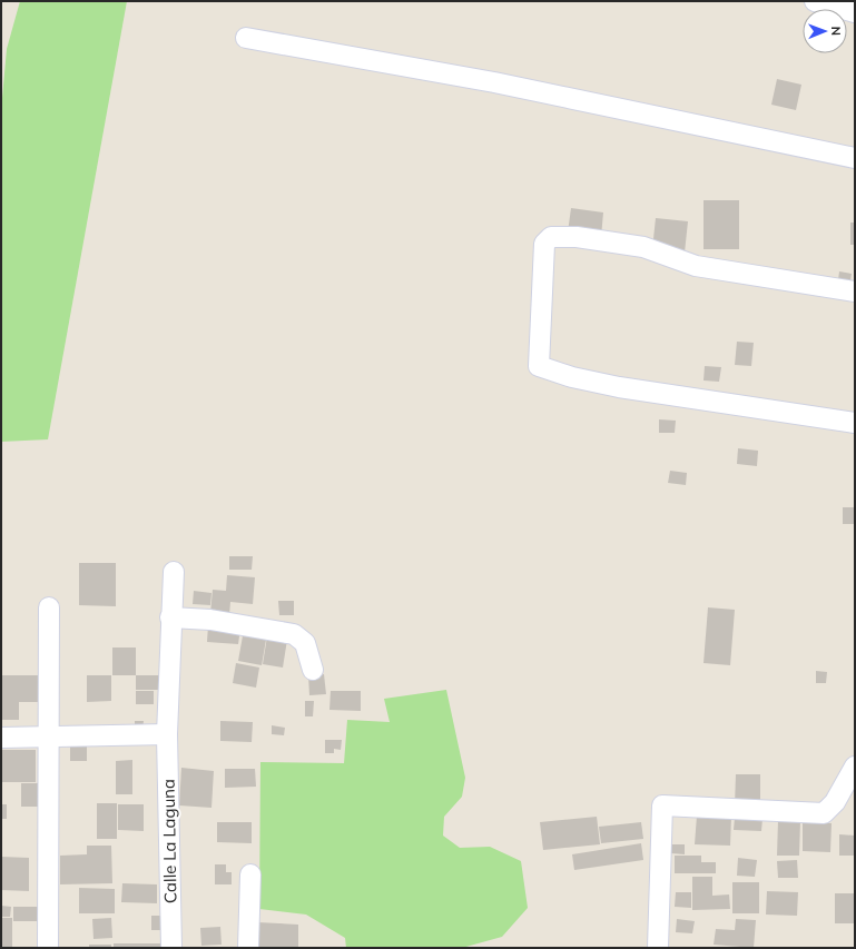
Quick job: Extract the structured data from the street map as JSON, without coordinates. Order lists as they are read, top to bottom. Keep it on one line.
{"streets":{"street":["Calle La Laguna"]},"north":"right"}
